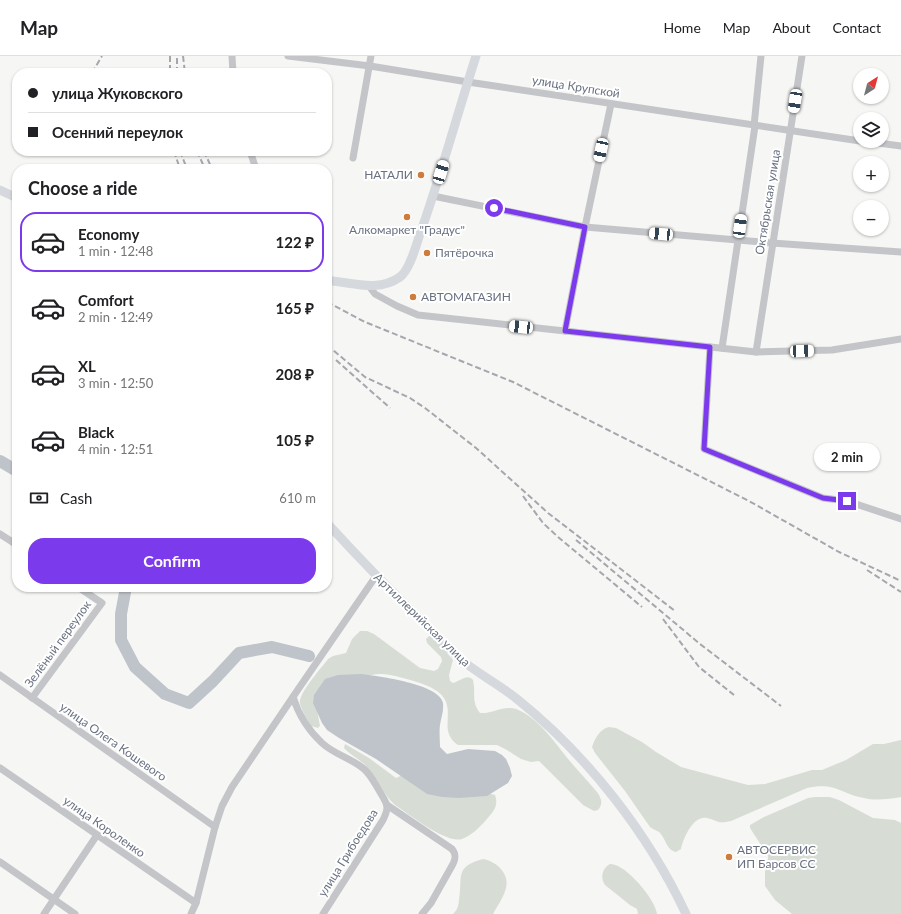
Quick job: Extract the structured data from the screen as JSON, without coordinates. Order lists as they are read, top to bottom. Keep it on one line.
{"streets":{"main road":["Артиллерийская улица"],"street":["улица Крупской","Октябрьская улица","Зелёный переулок","улица Олега Кошевого","улица Короленко","улица Грибоедова"]},"crossings":[["улица Крупской","Октябрьская улица"],["Зелёный переулок","улица Олега Кошевого"]],"places":["НАТАЛИ","Алкомаркет \"Градус\"","Пятёрочка","АВТОМАГАЗИН","АВТОСЕРВИС ИП Барсов СС"],"north":"top right","page":{"header":"Map","nav":["Home","Map","About","Contact"],"map_buttons":["+","−"],"banner":["улица Жуковского","Осенний переулок"],"heading":"Choose a ride","list":[{"name":"Economy","note":"1 min · 12:48","value":"122 ₽"},{"name":"Comfort","note":"2 min · 12:49","value":"165 ₽"},{"name":"XL","note":"3 min · 12:50","value":"208 ₽"},{"name":"Black","note":"4 min · 12:51","value":"105 ₽"}],"bubble":"2 min","pay":["Cash","610 m"],"buttons":"Confirm"}}
